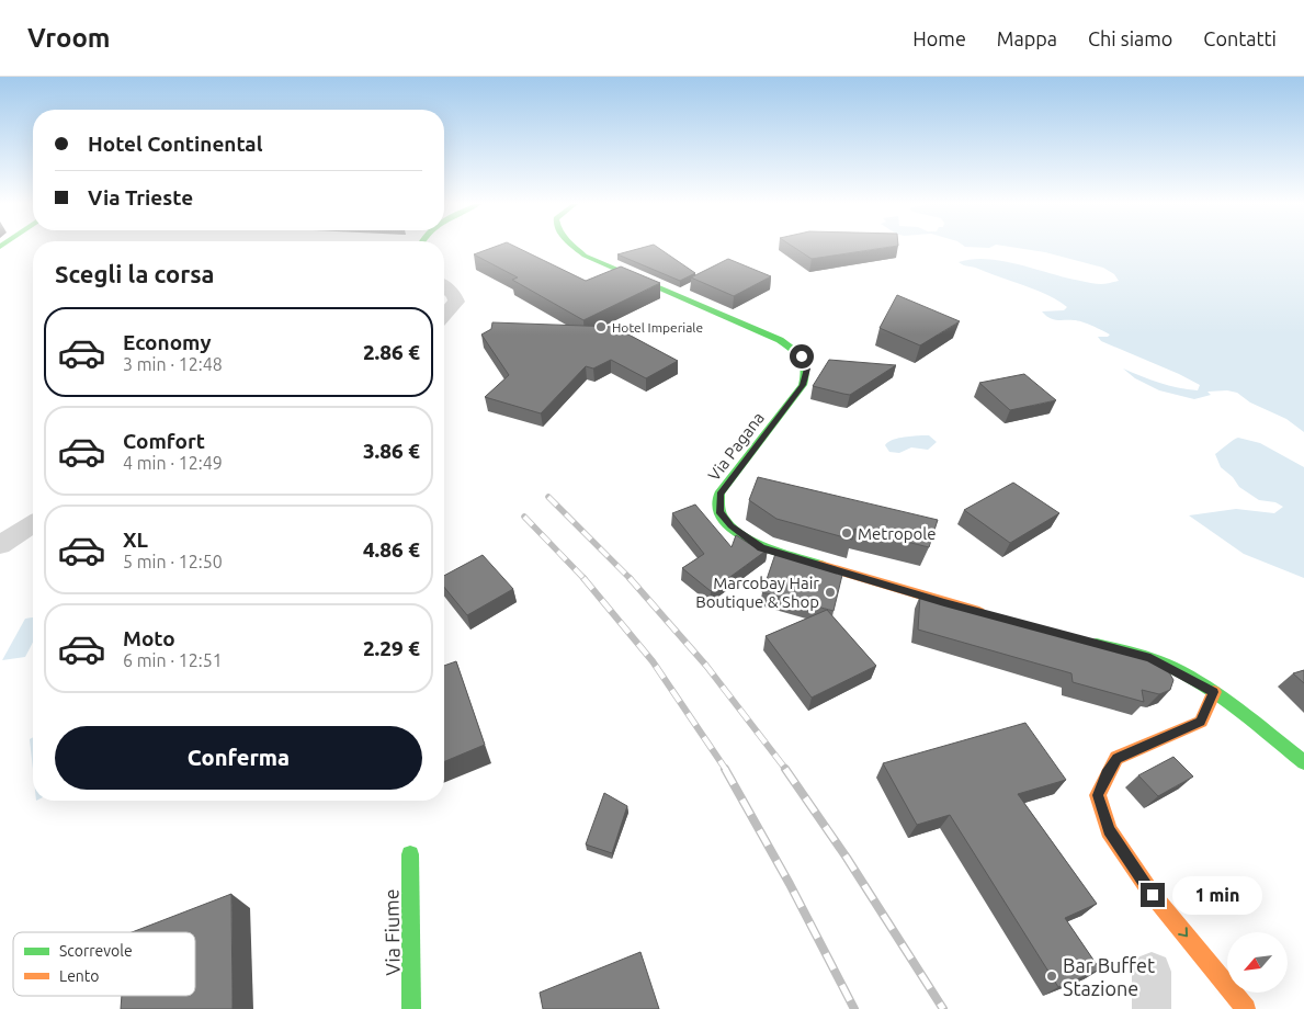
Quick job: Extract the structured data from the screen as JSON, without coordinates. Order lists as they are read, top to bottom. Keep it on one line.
{"streets":{"main road":["Via Pagana","Via Fiume"]},"places":["Hotel Imperiale","Metropole","Marcobay Hair Boutique & Shop","Bar Buffet Stazione"],"legend":["Scorrevole","Lento"],"north":"bottom left","page":{"header":"Vroom","nav":["Home","Mappa","Chi siamo","Contatti"],"banner":["Hotel Continental","Via Trieste"],"heading":"Scegli la corsa","list":[{"name":"Economy","note":"3 min · 12:48","value":"2.86 €"},{"name":"Comfort","note":"4 min · 12:49","value":"3.86 €"},{"name":"XL","note":"5 min · 12:50","value":"4.86 €"},{"name":"Moto","note":"6 min · 12:51","value":"2.29 €"}],"buttons":"Conferma","bubble":"1 min"}}
